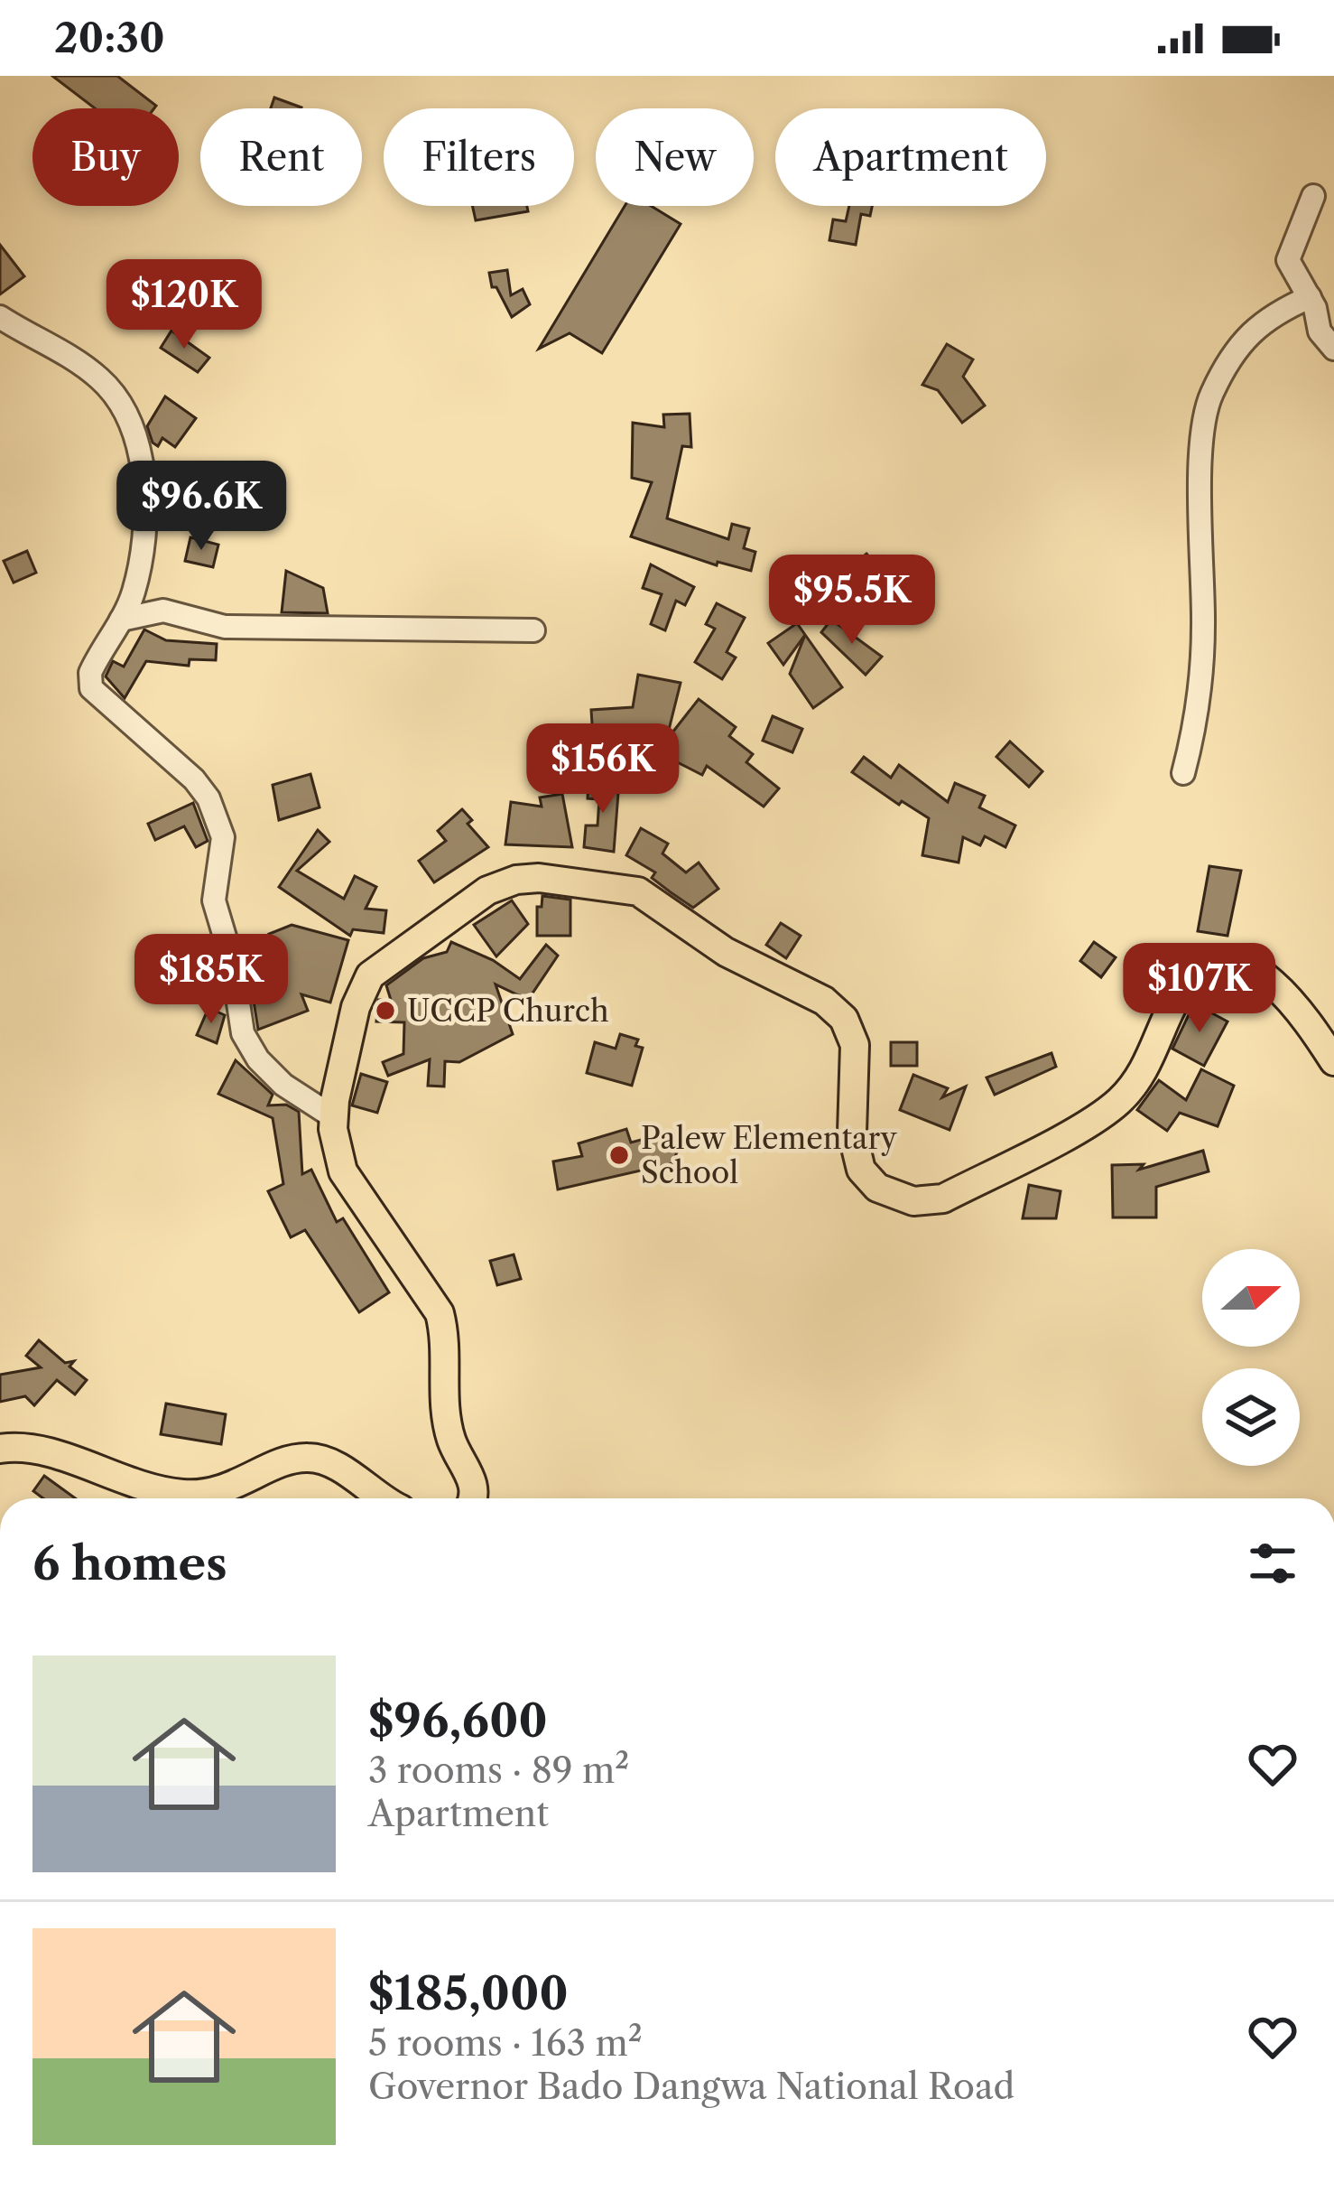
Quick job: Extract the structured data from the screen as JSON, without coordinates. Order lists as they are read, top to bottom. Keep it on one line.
{"places":["UCCP Church","Palew Elementary School"],"north":"right","page":{"status":"20:30","chip":["Buy","Rent","Filters","New","Apartment"],"price":["$120K","$96.6K","$95.5K","$156K","$185K","$107K"],"heading":"6 homes","list":[{"name":"$96,600","note":"3 rooms · 89 m² · Apartment"},{"name":"$185,000","note":"5 rooms · 163 m² · Governor Bado Dangwa National Road"}]}}
